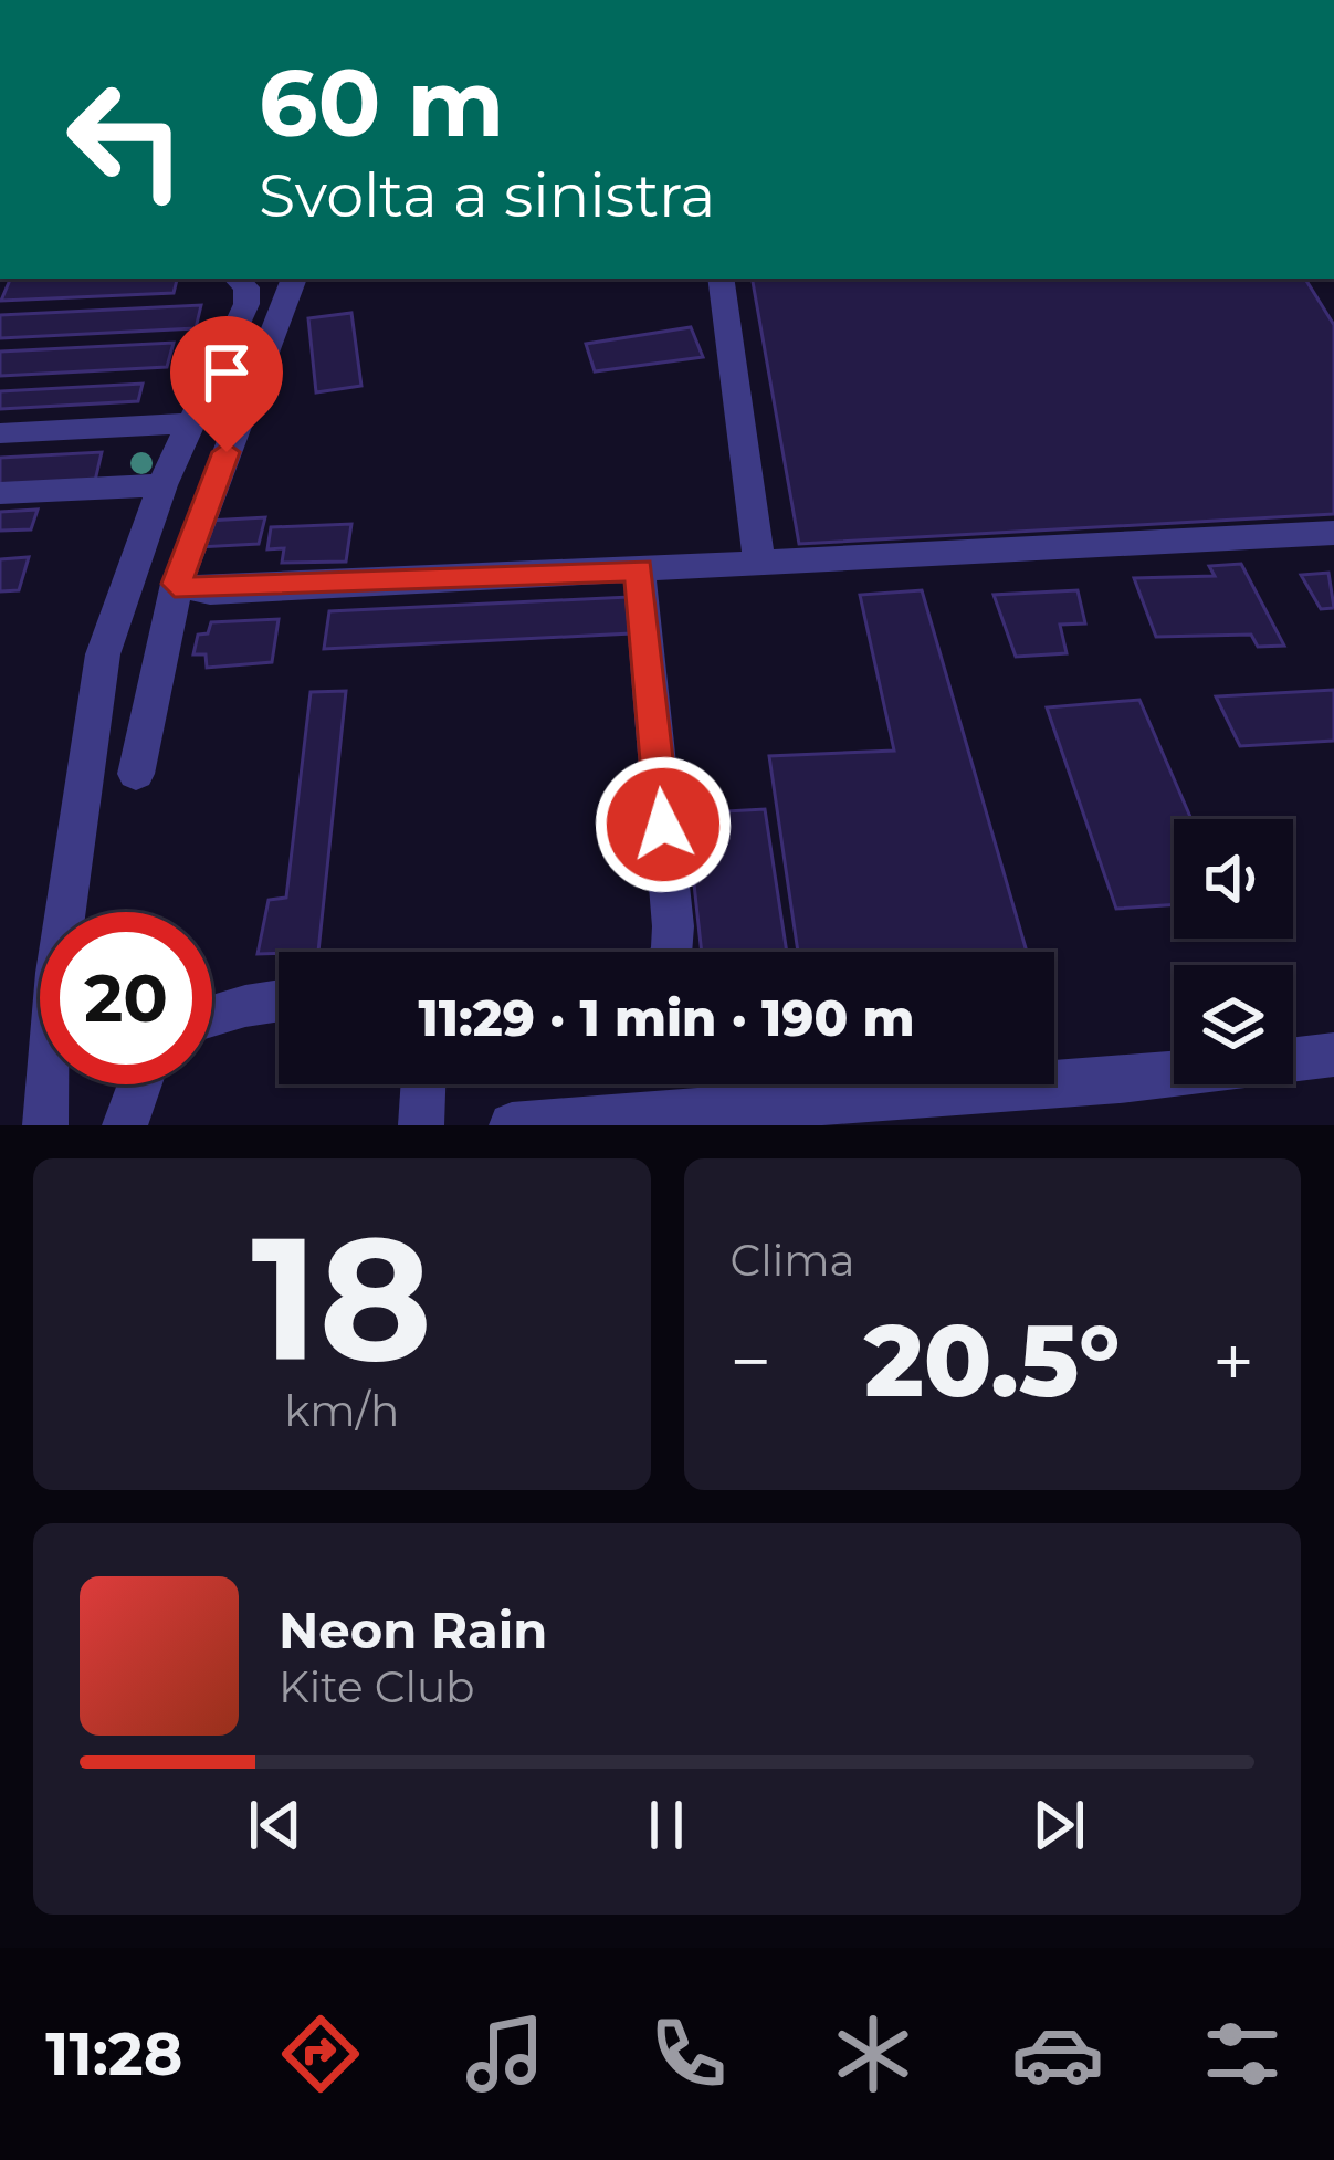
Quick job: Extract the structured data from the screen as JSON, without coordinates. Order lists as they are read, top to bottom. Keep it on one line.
{"page":{"turn":["60 m","Svolta a sinistra"],"limit":"20","trip":"11:29 · 1 min · 190 m","tile":[["18","km/h"],"Clima"],"heat":["−","20.5°","+"],"song":["Neon Rain","Kite Club"],"tabs":"11:28"}}
